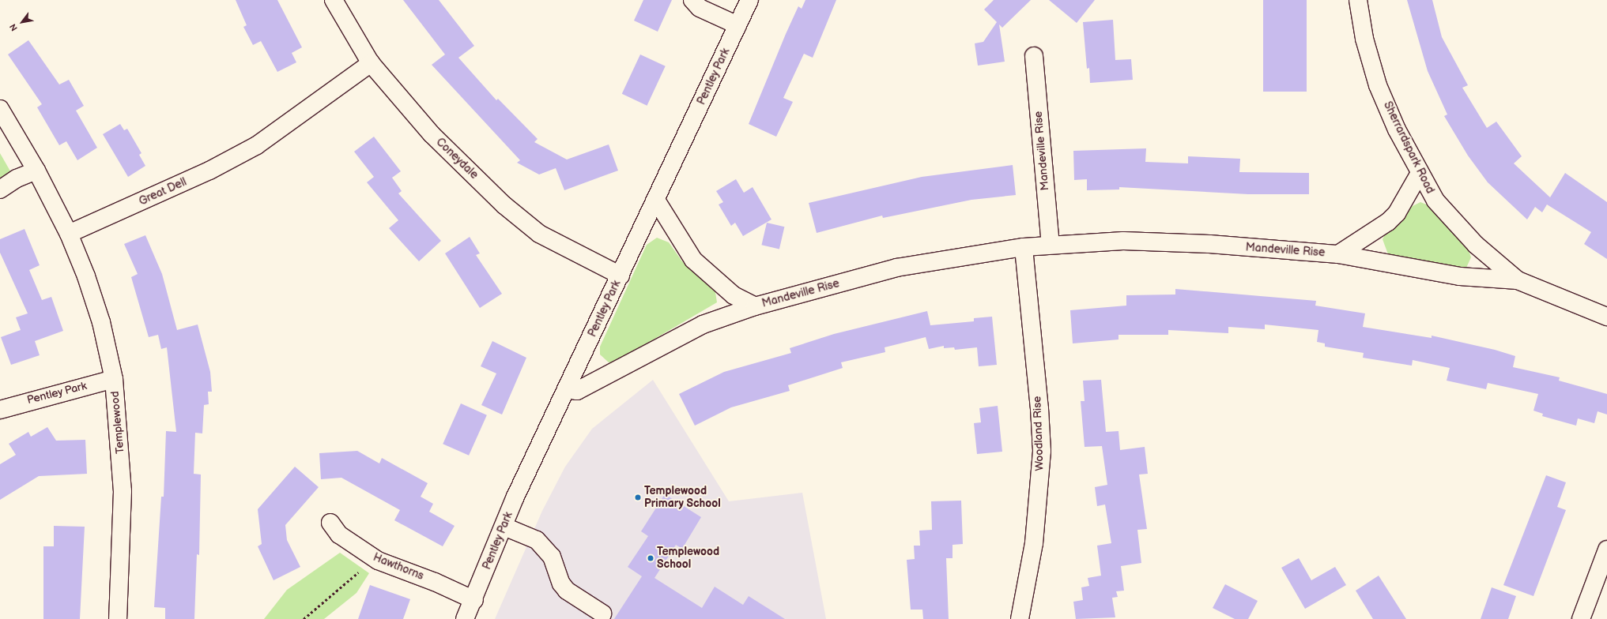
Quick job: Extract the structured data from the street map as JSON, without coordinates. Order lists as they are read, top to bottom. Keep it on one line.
{"streets":{"street":["Pentley Park","Sherrardspark Road","Mandeville Rise","Coneydale","Great Dell","Templewood","Woodland Rise","Hawthorns"]},"crossings":[["Pentley Park","Mandeville Rise"],["Pentley Park","Coneydale"],["Pentley Park","Templewood"],["Pentley Park","Hawthorns"],["Sherrardspark Road","Mandeville Rise"],["Mandeville Rise","Woodland Rise"],["Coneydale","Great Dell"],["Great Dell","Templewood"]],"places":["Templewood Primary School","Templewood School"],"north":"bottom left"}
